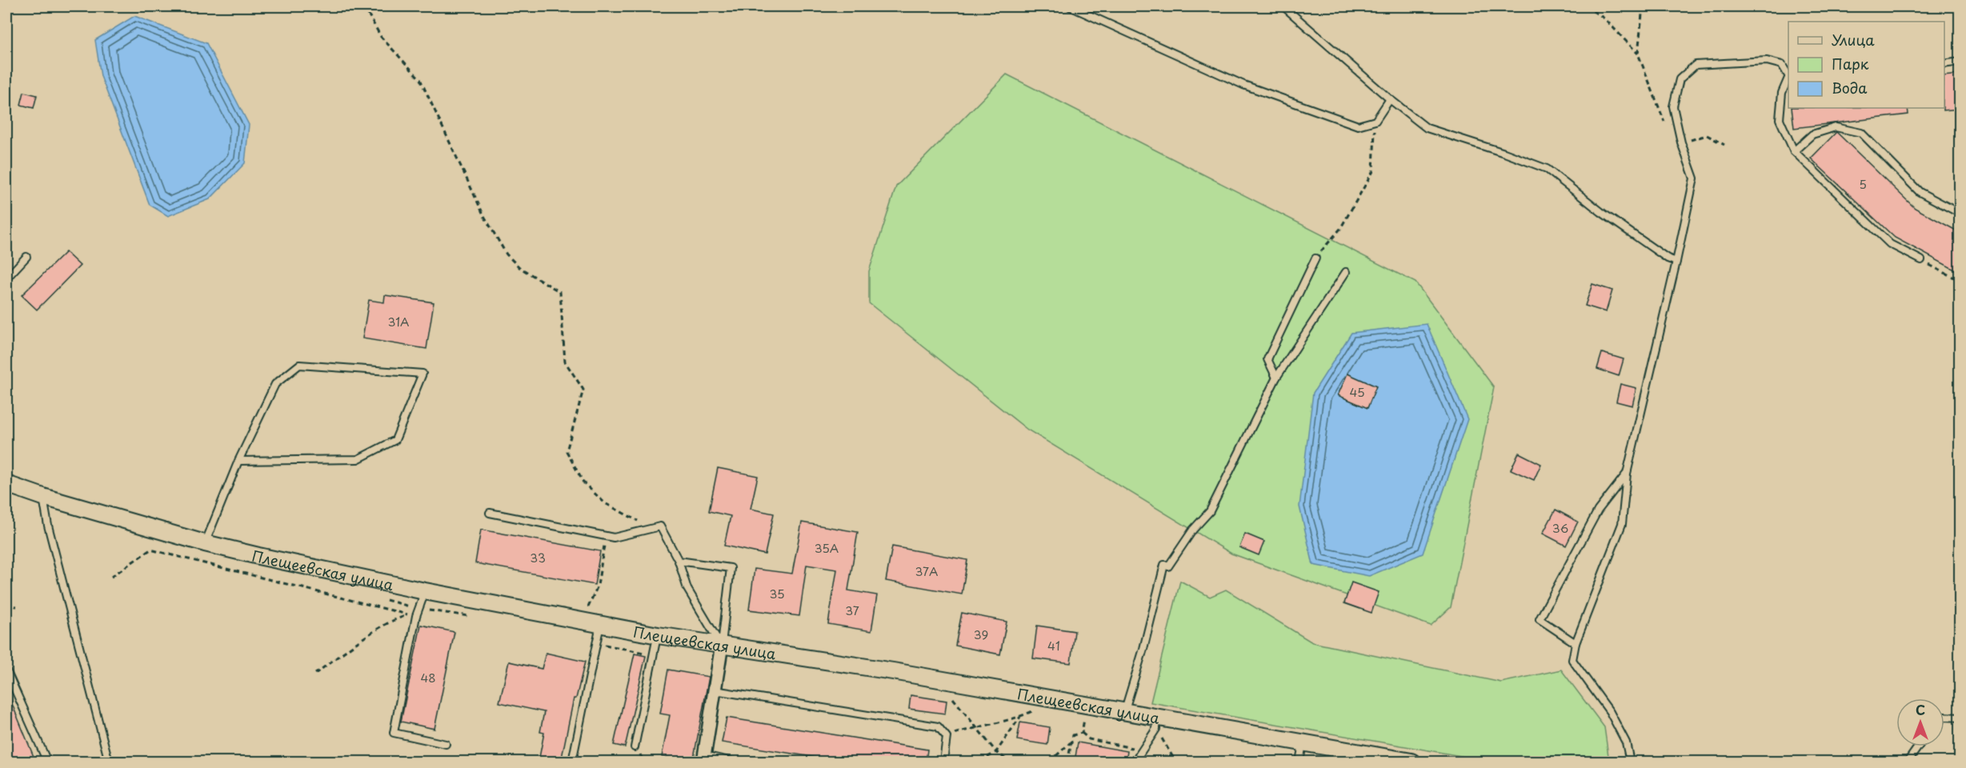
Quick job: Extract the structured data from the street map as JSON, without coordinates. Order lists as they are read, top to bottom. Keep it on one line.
{"streets":{"street":["Плещеевская улица"]},"house_numbers":["5","31А","45","36","35А","33","37А","35","37","39","41","48"],"legend":["Улица","Парк","Вода"],"north":"top"}
